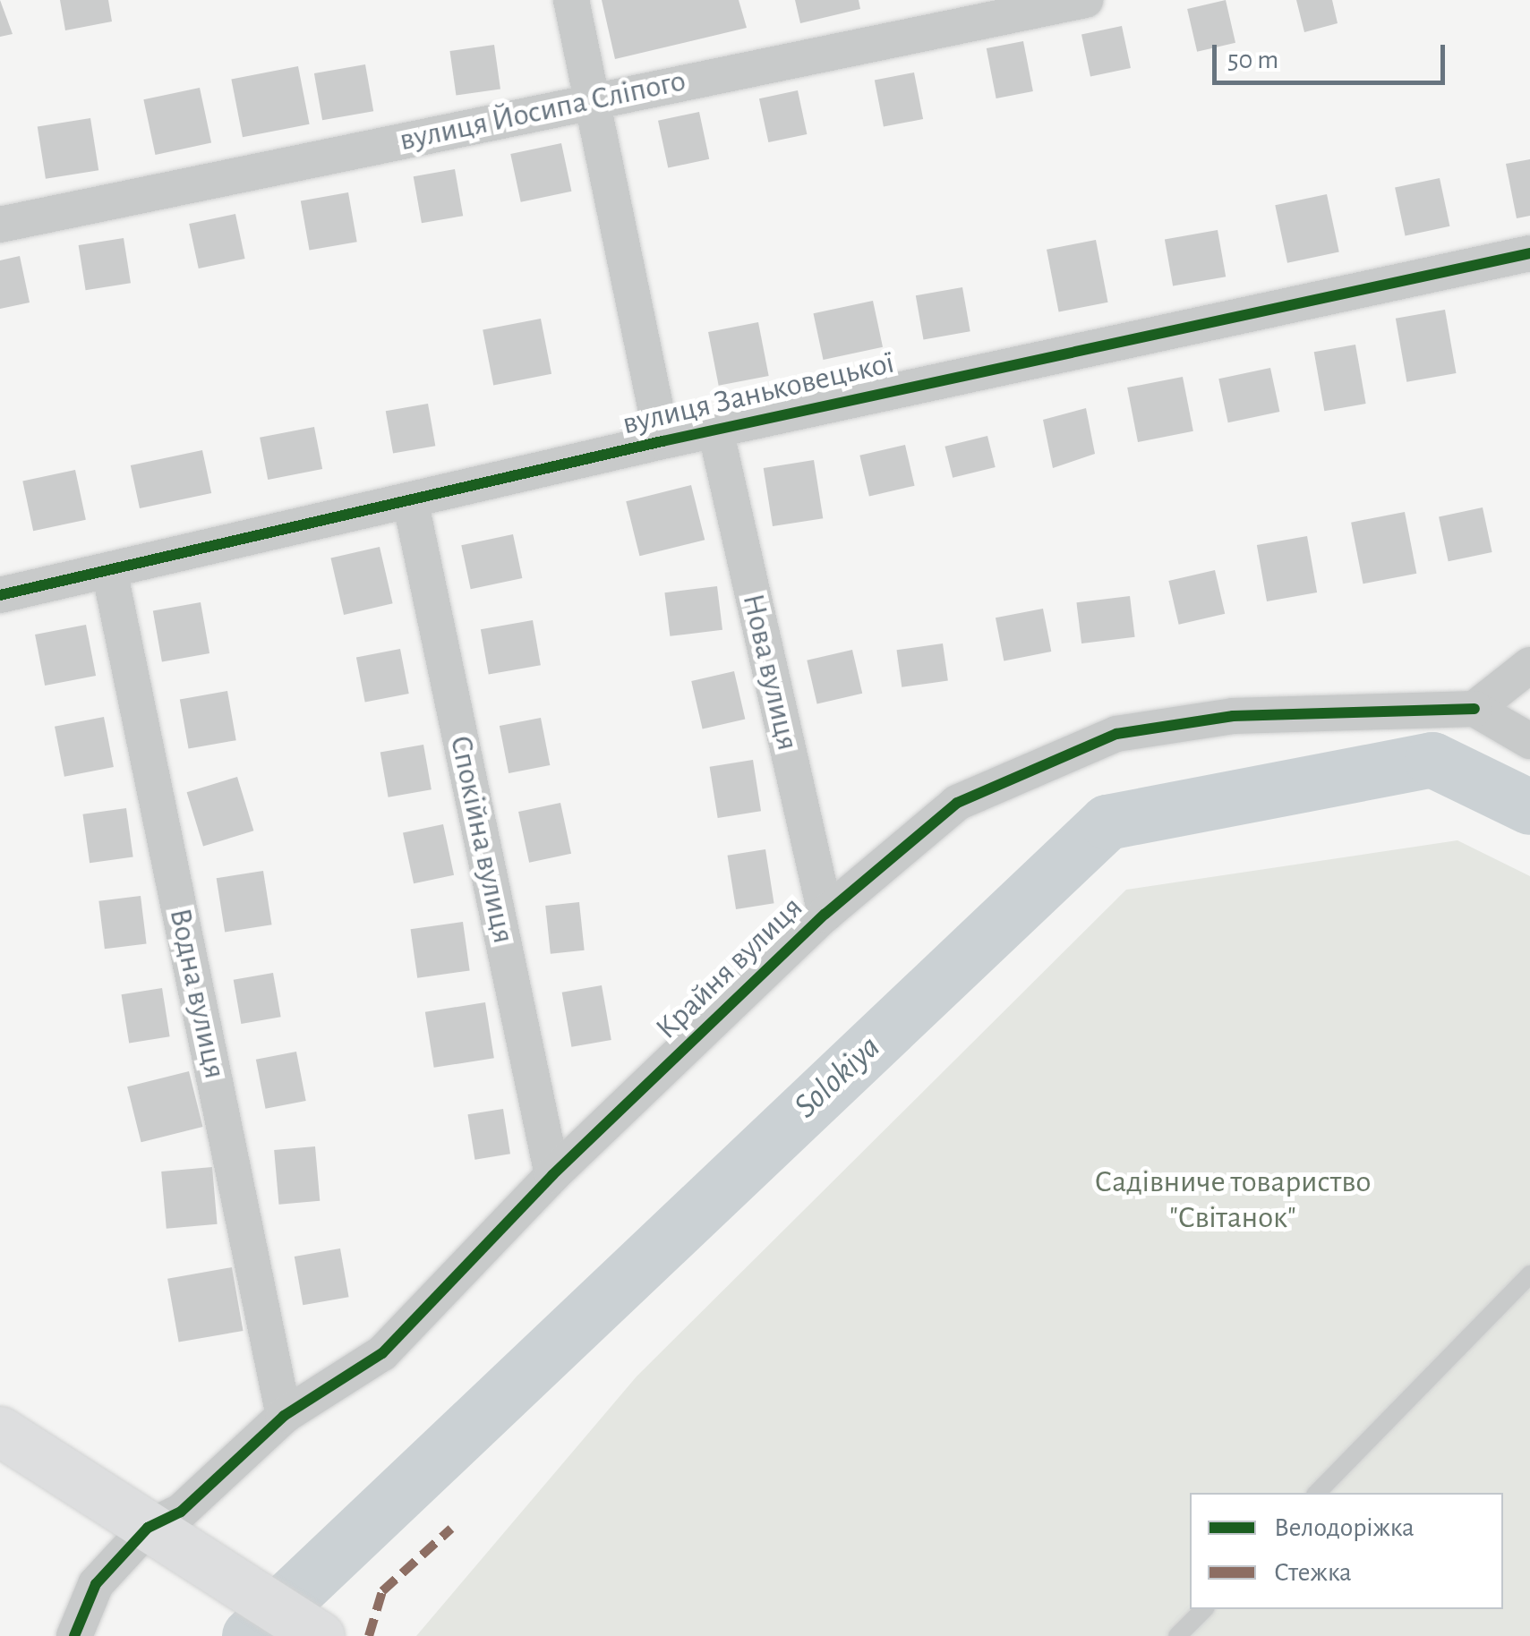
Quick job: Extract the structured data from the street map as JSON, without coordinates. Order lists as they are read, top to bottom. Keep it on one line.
{"streets":{"street":["вулиця Йосипа Сліпого","вулиця Заньковецької","Нова вулиця","Спокійна вулиця","Крайня вулиця","Водна вулиця"]},"crossings":[["вулиця Заньковецької","Нова вулиця"],["вулиця Заньковецької","Спокійна вулиця"],["вулиця Заньковецької","Водна вулиця"],["Нова вулиця","Крайня вулиця"],["Спокійна вулиця","Крайня вулиця"],["Крайня вулиця","Водна вулиця"]],"water":["Solokiya"],"parks":["Садівниче товариство \"Світанок\""],"legend":["Велодоріжка","Стежка"],"scale_bar":"50 m"}
